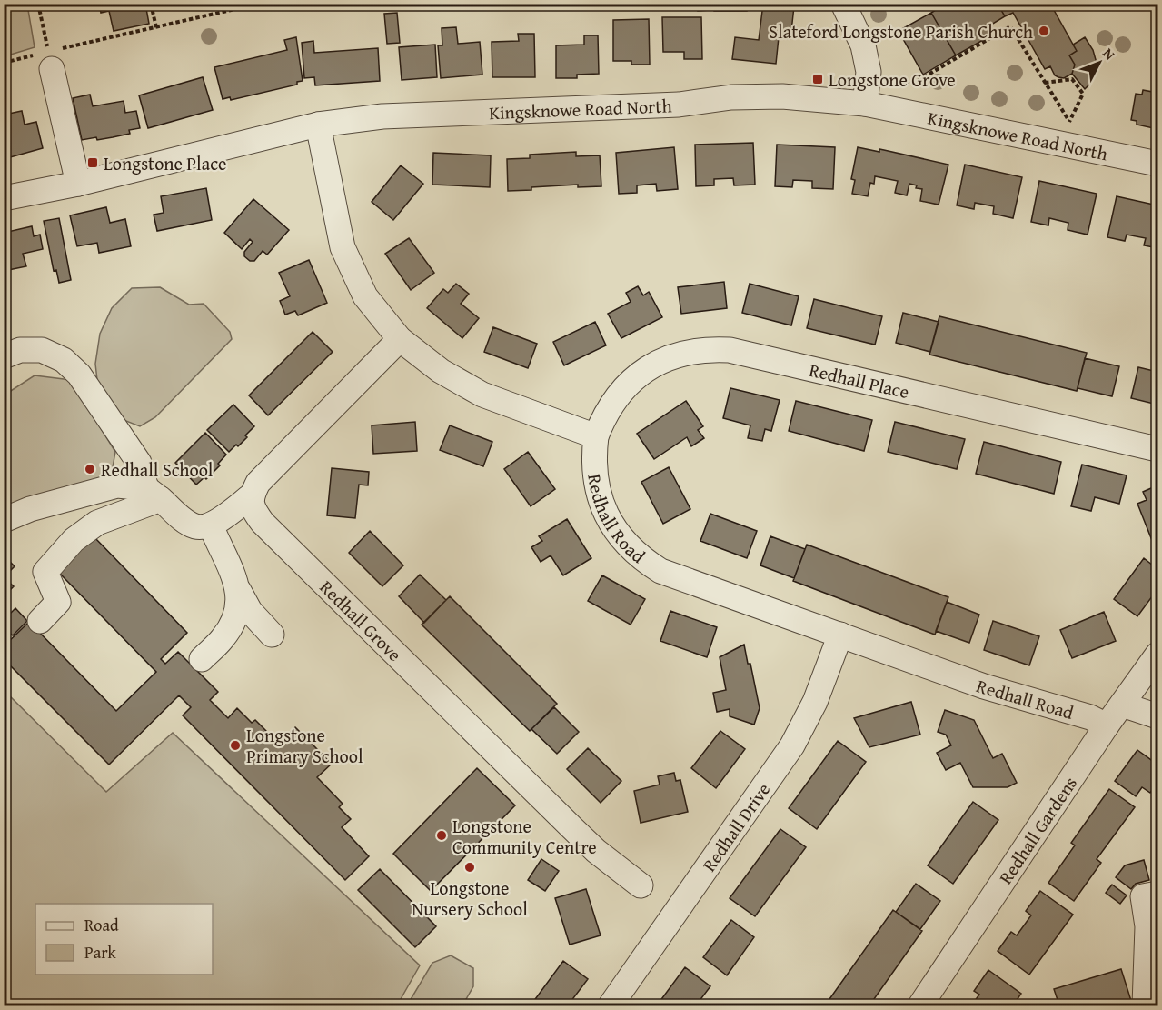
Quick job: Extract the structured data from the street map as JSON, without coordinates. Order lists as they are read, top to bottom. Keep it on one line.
{"streets":{"street":["Kingsknowe Road North","Redhall Place","Redhall Road","Redhall Grove","Redhall Drive","Redhall Gardens"]},"crossings":[["Redhall Place","Redhall Road"],["Redhall Road","Redhall Drive"],["Redhall Road","Redhall Gardens"]],"places":{"other":["Slateford Longstone Parish Church","Redhall School","Longstone Primary School","Longstone Community Centre","Longstone Nursery School"],"transit":["Longstone Grove","Longstone Place"]},"legend":["Road","Park"],"north":"top right"}
